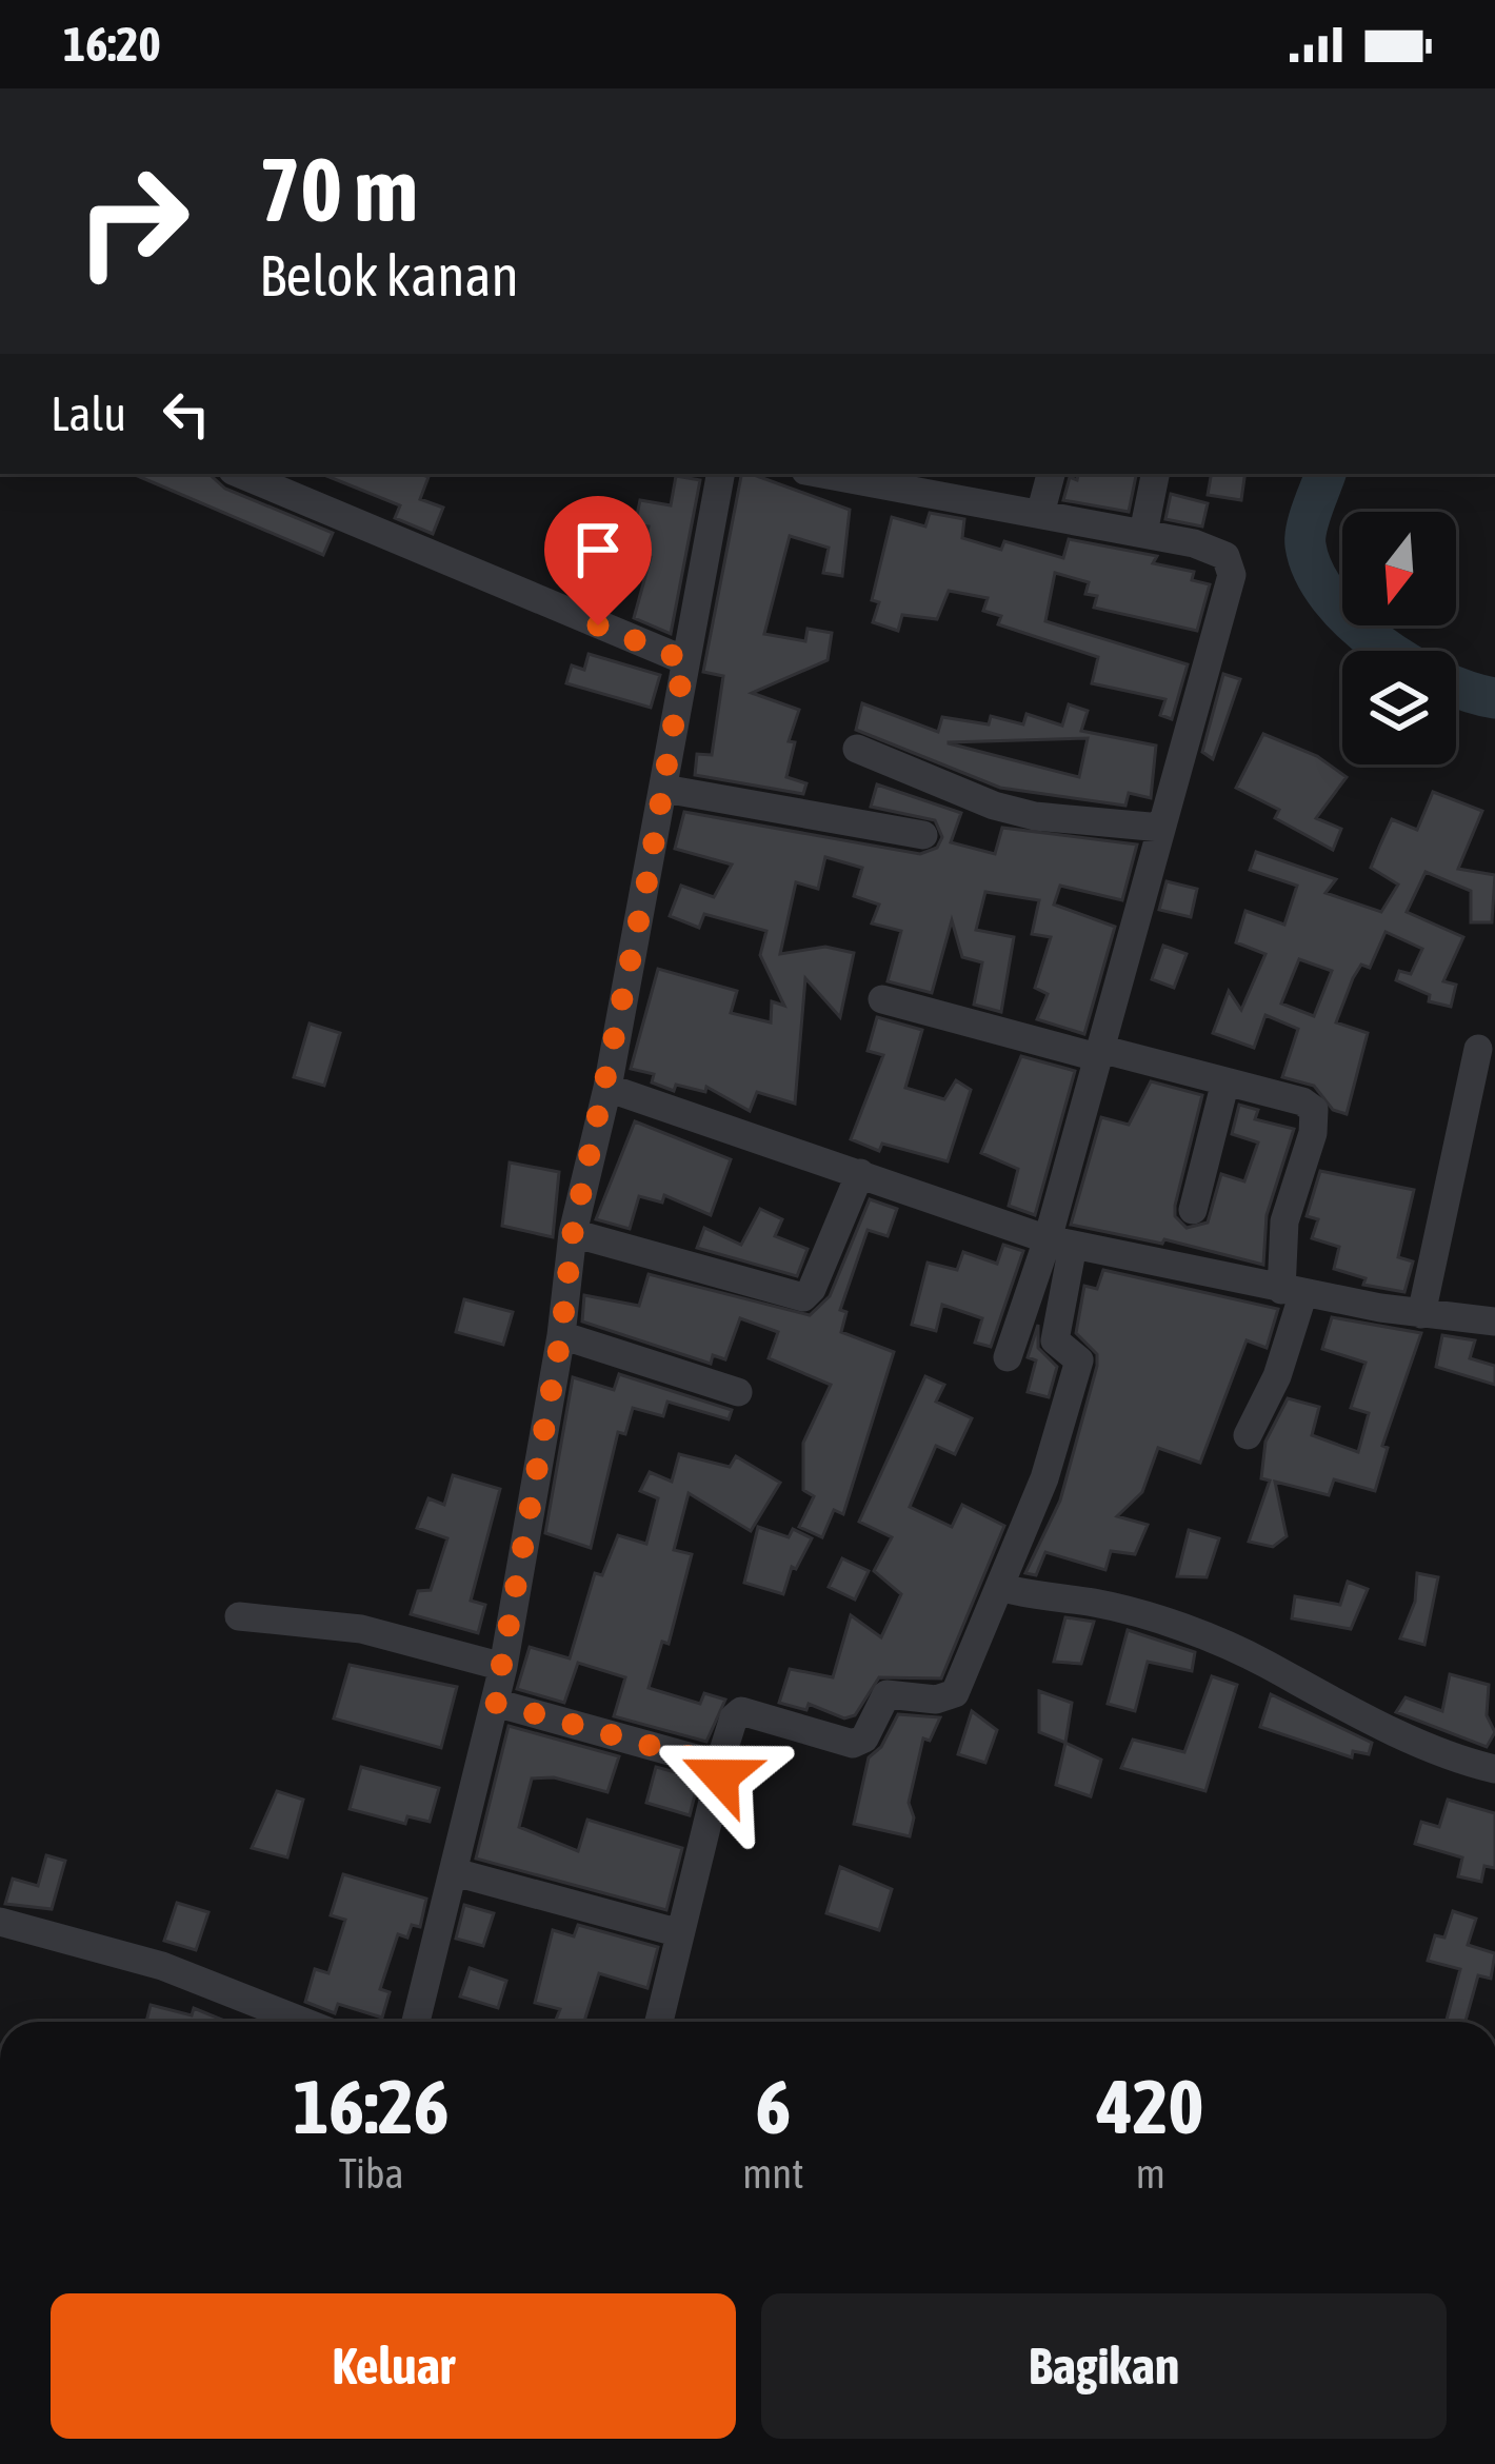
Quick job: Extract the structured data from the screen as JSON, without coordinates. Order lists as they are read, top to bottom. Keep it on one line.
{"north":"bottom","page":{"status":"16:20","turn":["70 m","Belok kanan"],"then":"Lalu","eta":["16:26","Tiba","6","mnt","420","m"],"buttons":["Keluar","Bagikan"]}}
